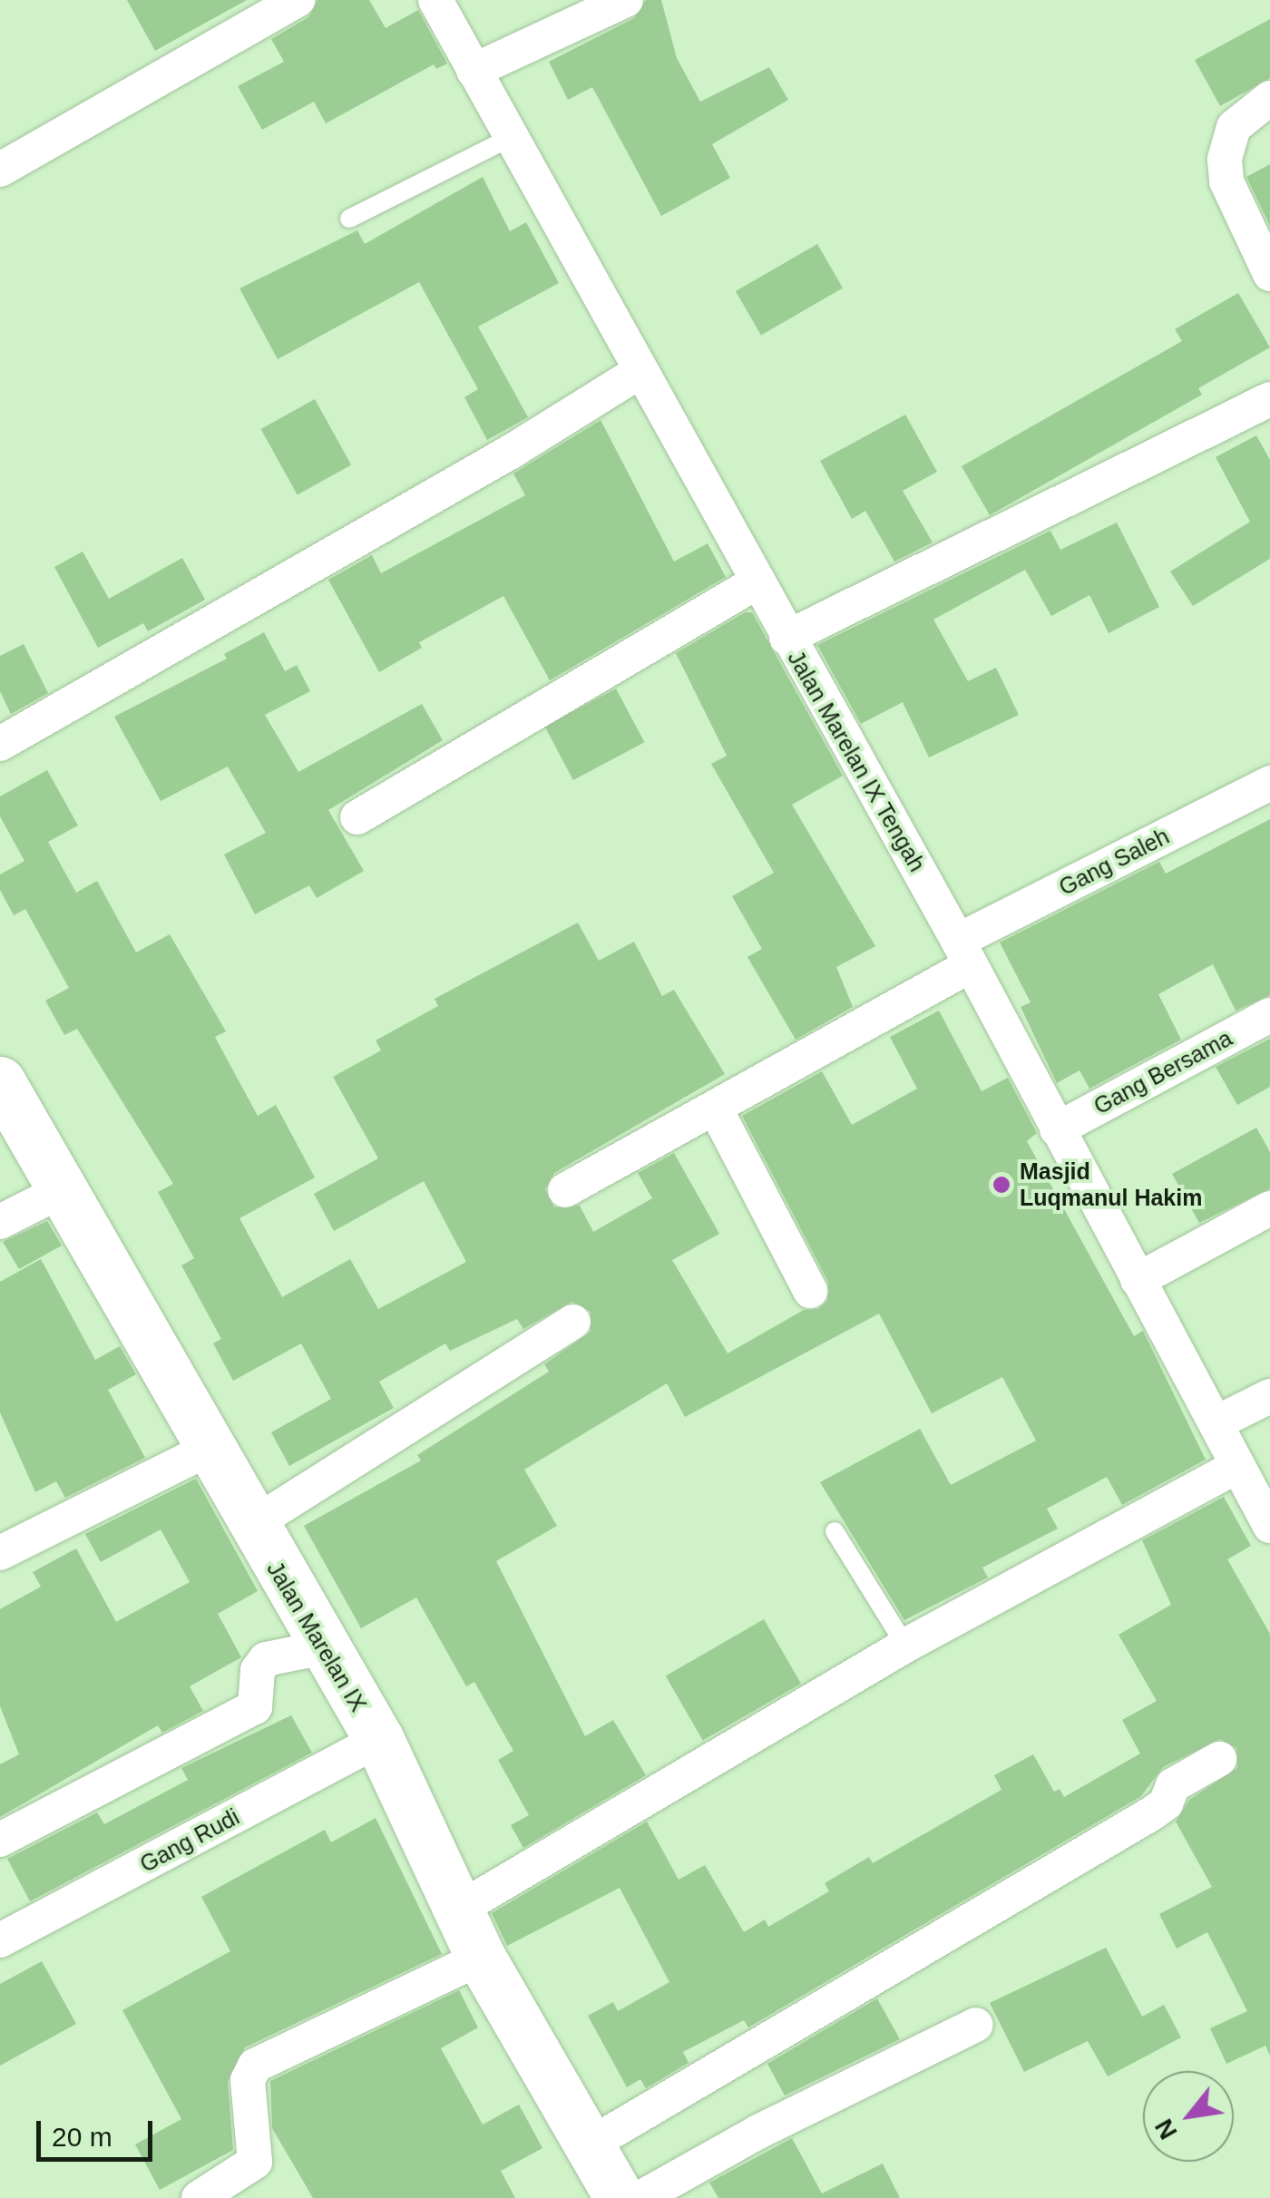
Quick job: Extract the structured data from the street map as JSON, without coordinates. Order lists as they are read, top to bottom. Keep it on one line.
{"streets":{"main road":["Jalan Marelan IX"],"street":["Jalan Marelan IX Tengah","Gang Saleh","Gang Bersama","Gang Rudi"]},"crossings":[["Jalan Marelan IX Tengah","Gang Saleh"],["Jalan Marelan IX Tengah","Gang Bersama"],["Jalan Marelan IX","Gang Rudi"]],"places":["Masjid Luqmanul Hakim"],"scale_bar":"20 m","north":"bottom left"}
